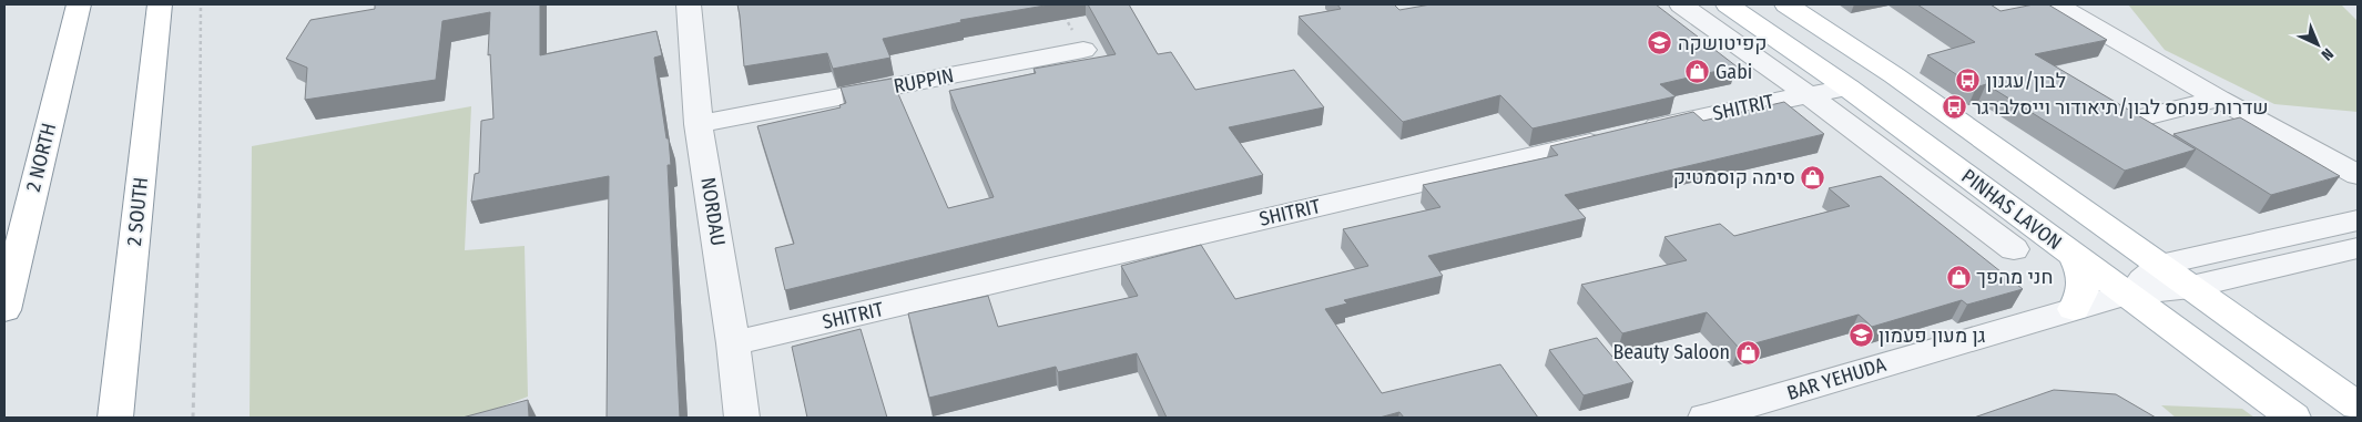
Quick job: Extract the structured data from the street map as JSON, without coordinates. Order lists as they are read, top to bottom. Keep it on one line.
{"streets":{"main road":["2 NORTH","PINHAS LAVON","2 SOUTH"],"street":["RUPPIN","SHITRIT","NORDAU","BAR YEHUDA"]},"crossings":[["RUPPIN","NORDAU"],["SHITRIT","PINHAS LAVON"],["SHITRIT","NORDAU"],["PINHAS LAVON","BAR YEHUDA"]],"places":{"school or university":["קפיטושקה","גן מעון פעמון"],"shop":["Gabi","סימה קוסמטיק","חני מהפך","Beauty Saloon"],"bus stop":["לבון/עגנון","שדרות פנחס לבון/תיאודור וייסלברגר"]},"north":"bottom right"}
